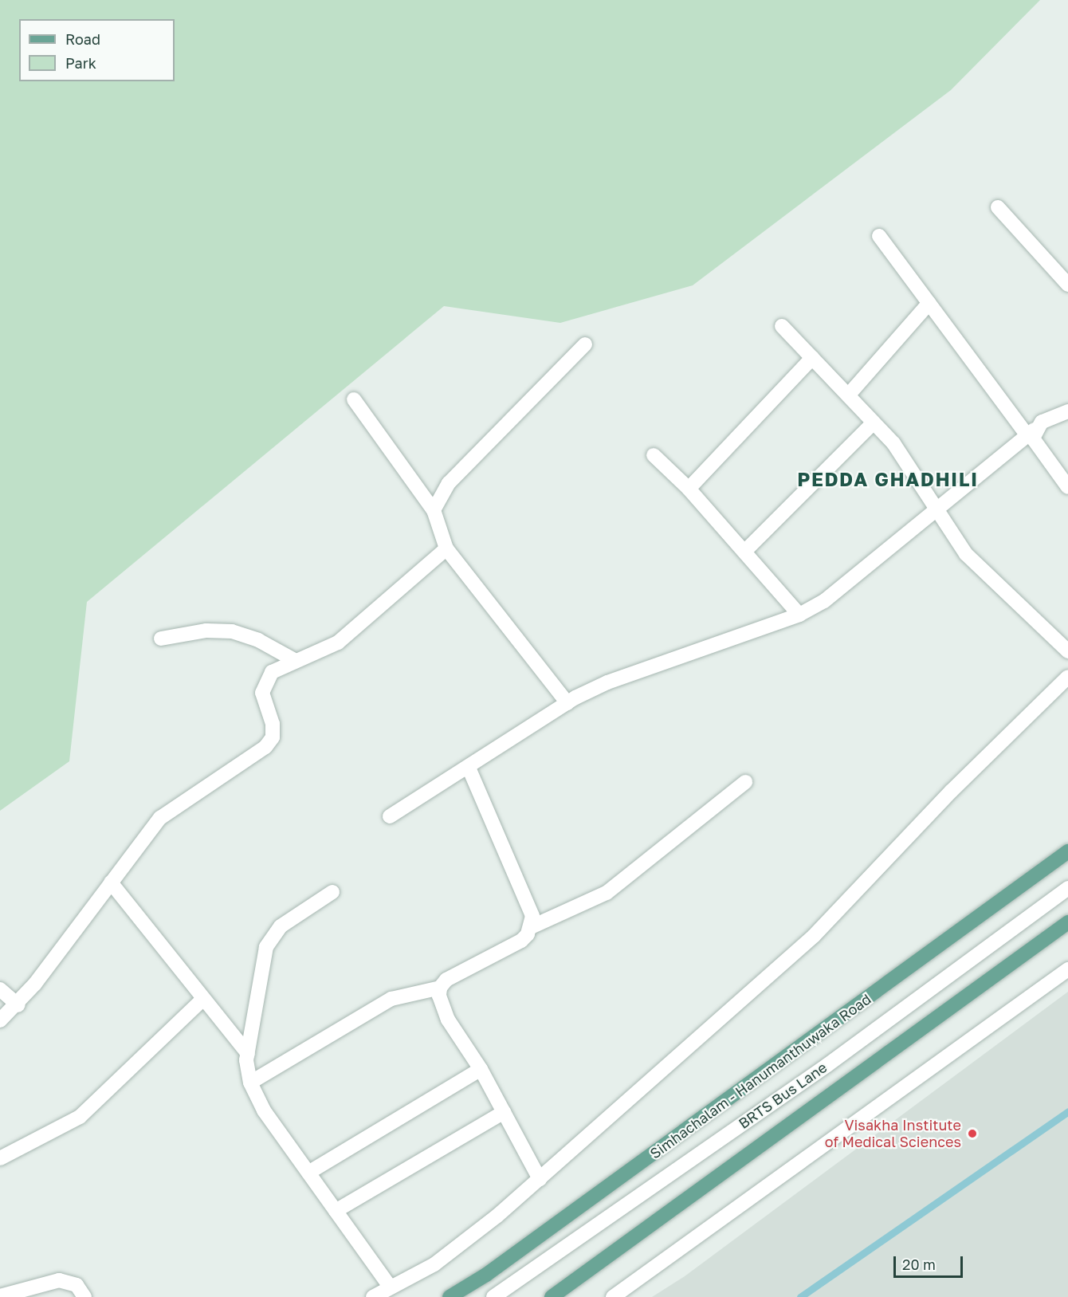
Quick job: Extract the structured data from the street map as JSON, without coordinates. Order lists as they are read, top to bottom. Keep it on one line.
{"streets":{"main road":["Simhachalam - Hanumanthuwaka Road"],"street":["BRTS Bus Lane"]},"districts":["PEDDA GHADHILI"],"places":["Visakha Institute of Medical Sciences"],"legend":["Road","Park"],"scale_bar":"20 m"}
